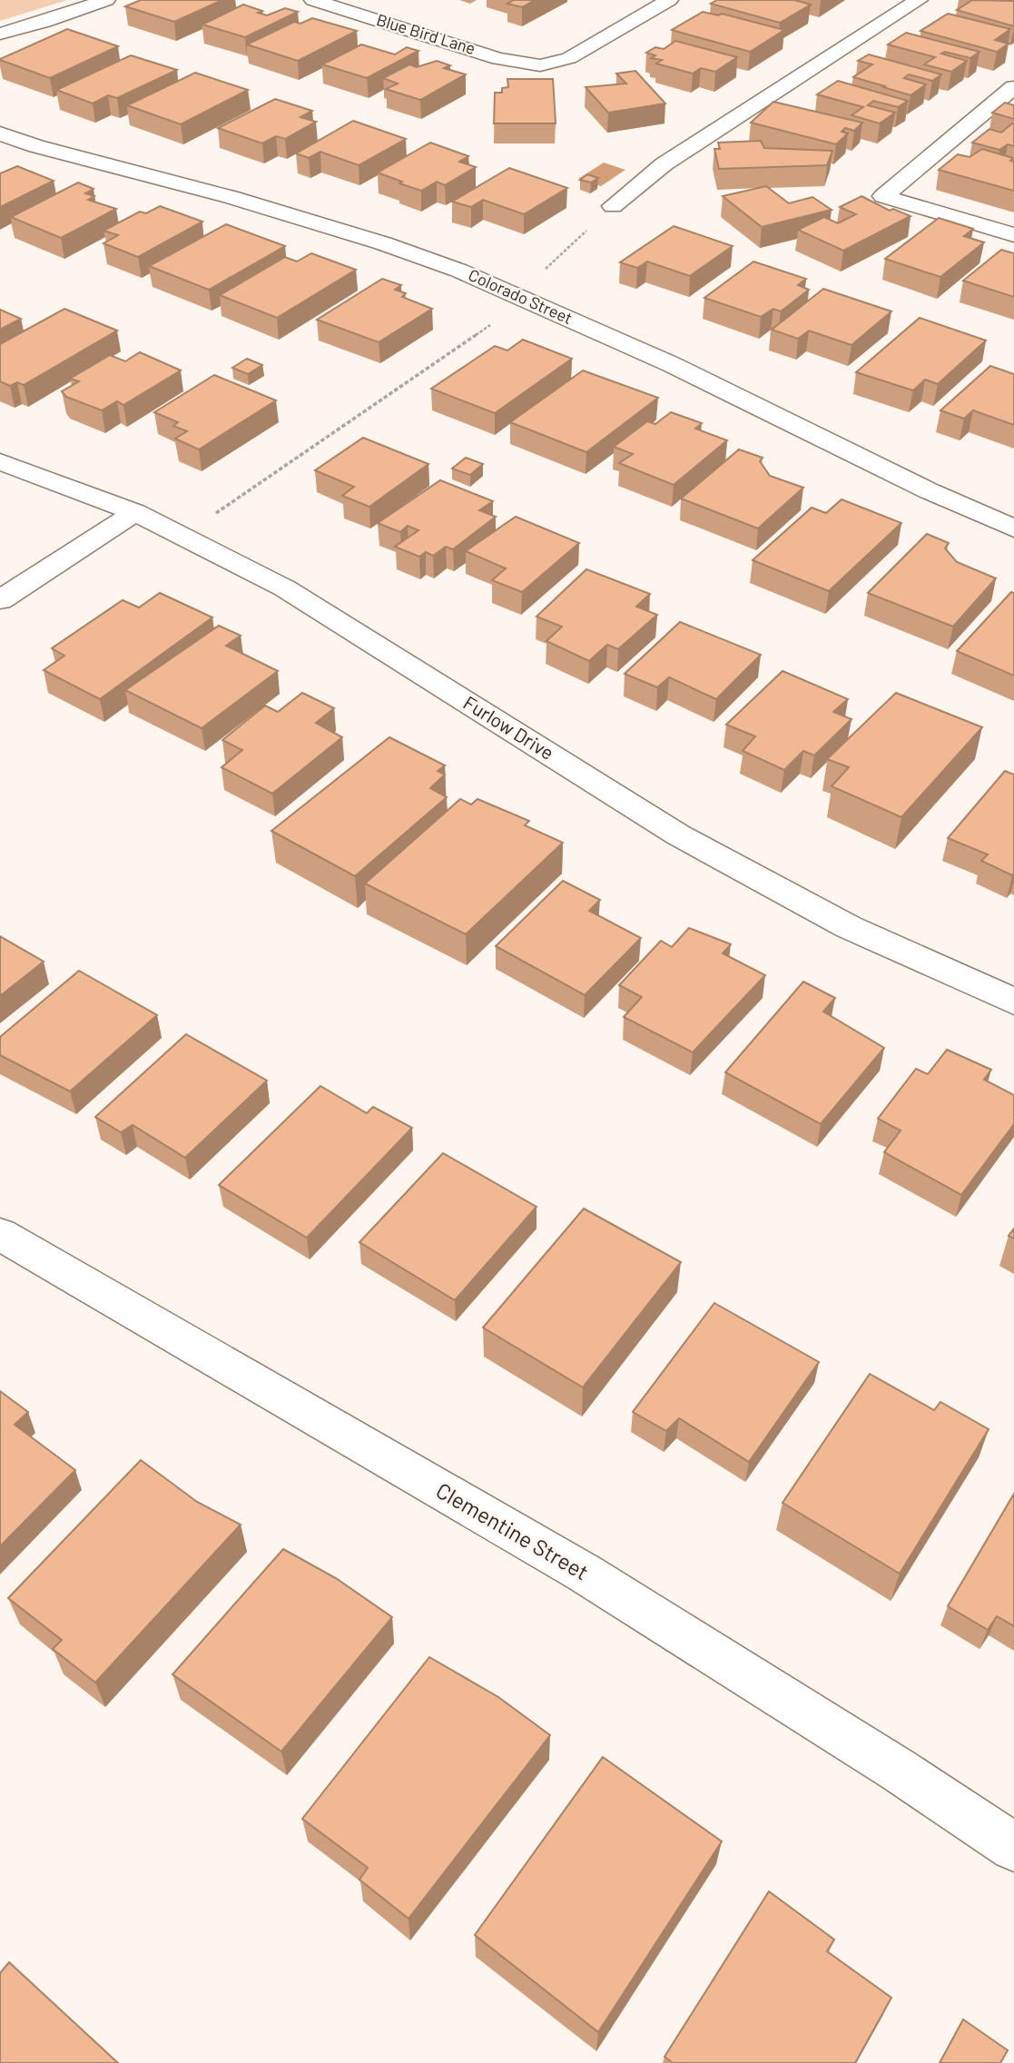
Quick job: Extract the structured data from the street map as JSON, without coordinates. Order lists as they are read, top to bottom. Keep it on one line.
{"streets":{"street":["Blue Bird Lane","Colorado Street","Furlow Drive","Clementine Street"]}}
